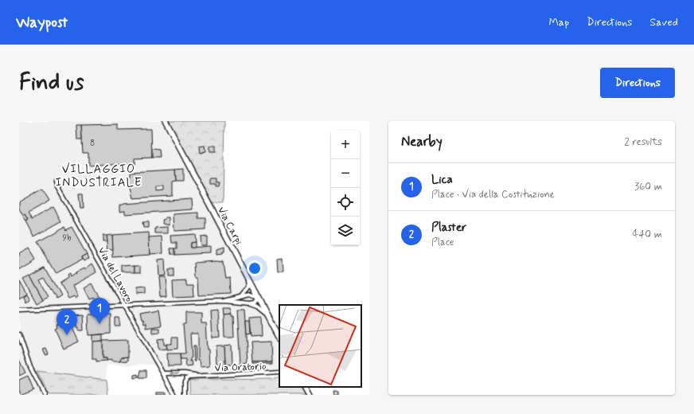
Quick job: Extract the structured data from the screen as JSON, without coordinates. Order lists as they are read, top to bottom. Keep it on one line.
{"streets":{"main road":["Via Carpi"],"street":["Via del Lavoro","Via Oratorio"]},"crossings":[["Via del Lavoro","Via Oratorio"]],"districts":["VILLAGGIO INDUSTRIALE"],"house_numbers":["8","9b"],"page":{"header":"Waypost","nav":["Map","Directions","Saved"],"buttons":"Directions","title":"Find us","heading":["Nearby","2 results"],"map_buttons":["+","−"],"list":[{"mark":"1","name":"Lica","note":"Place · Via della Costituzione","value":"360 m"},{"mark":"2","name":"Plaster","note":"Place","value":"440 m"}],"pins":["1","2"]}}
